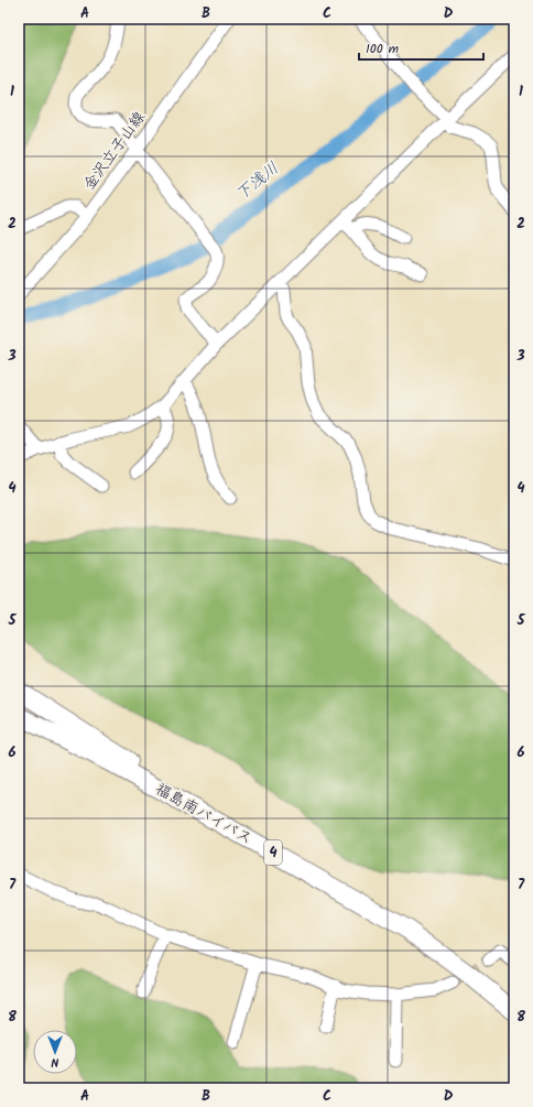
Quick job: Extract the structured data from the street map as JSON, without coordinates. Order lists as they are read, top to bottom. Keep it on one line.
{"streets":{"highway":["福島南バイパス","4"],"street":["金沢立子山線"]},"water":["下浅川"],"scale_bar":"100 m","north":"bottom","grid":{"columns":["A","B","C","D"],"rows":["1","2","3","4","5","6","7","8"]}}
